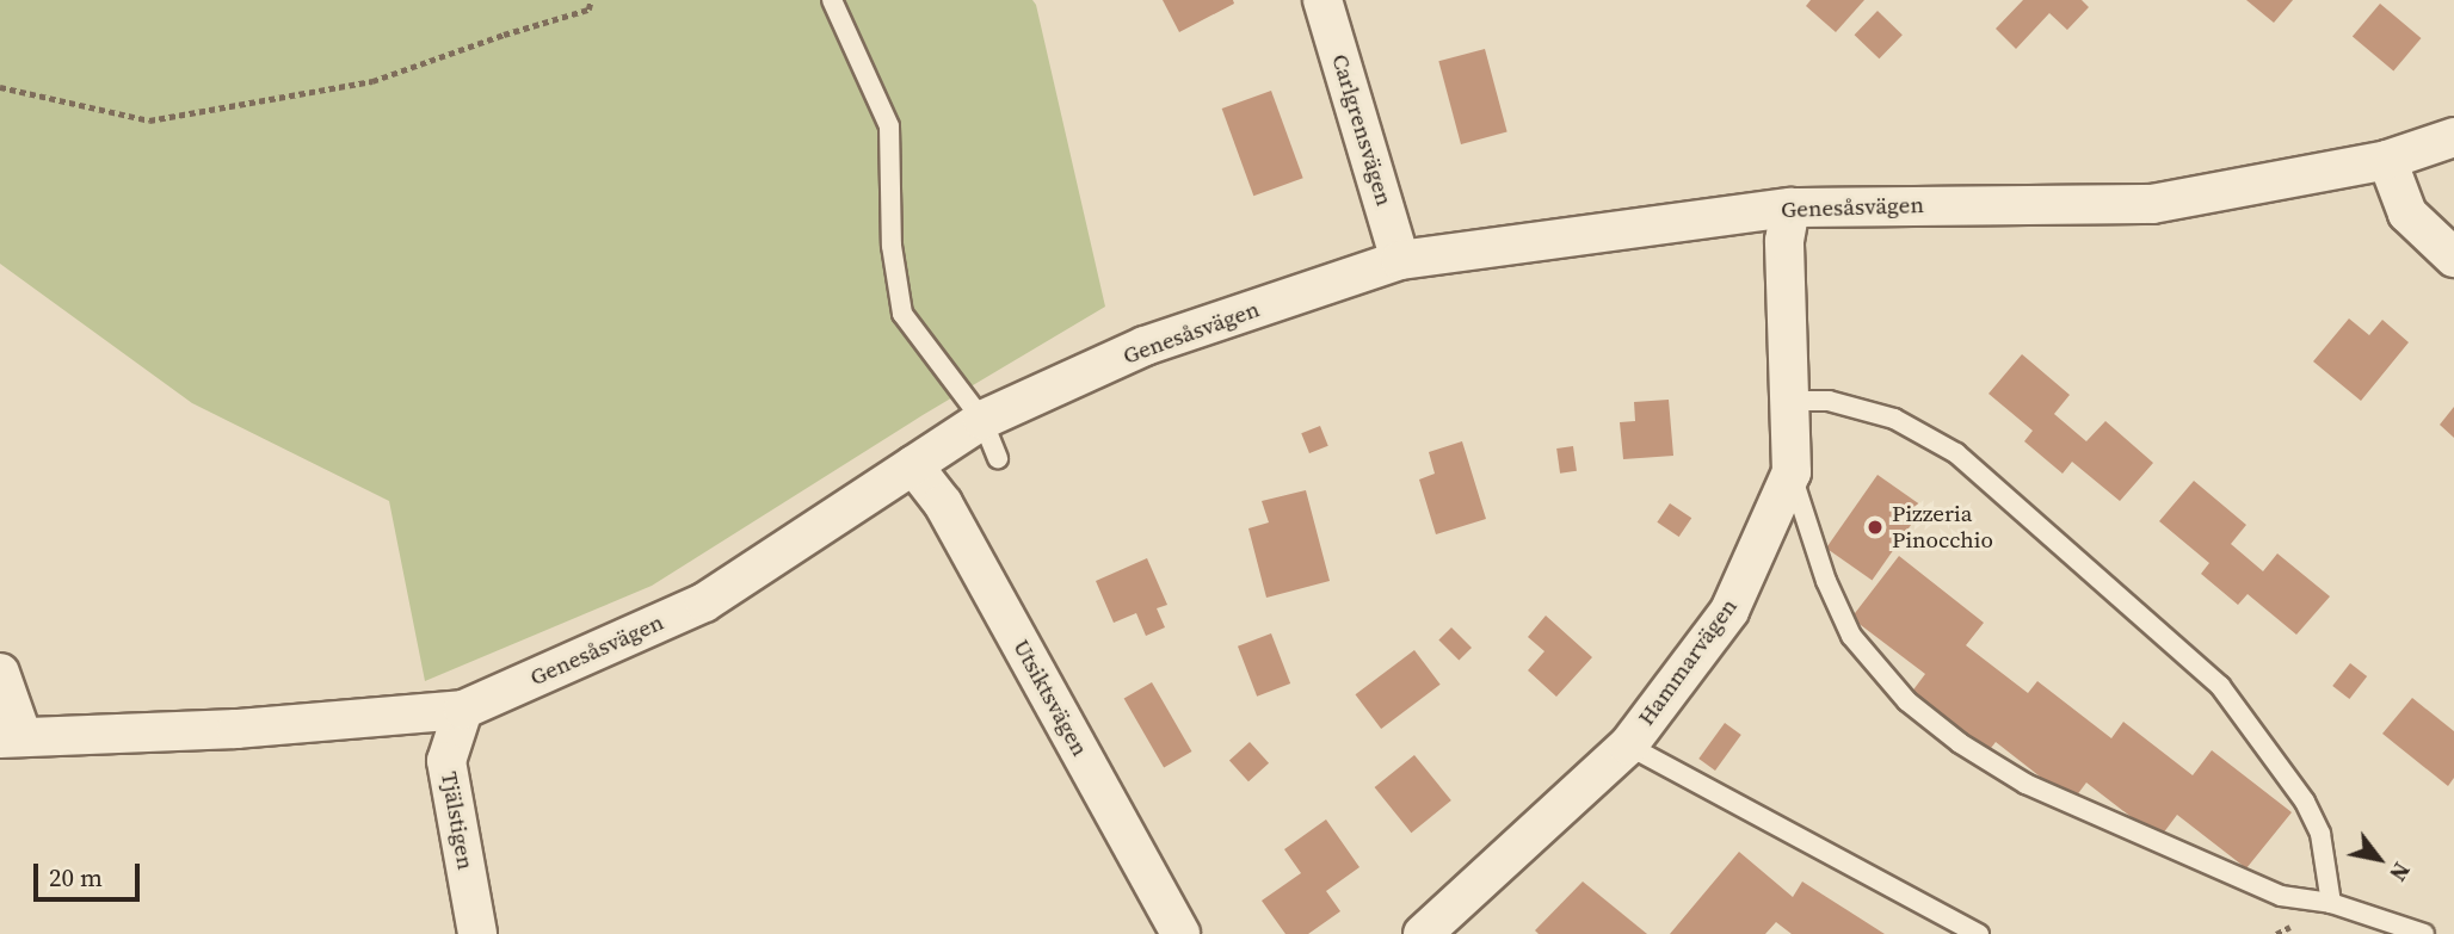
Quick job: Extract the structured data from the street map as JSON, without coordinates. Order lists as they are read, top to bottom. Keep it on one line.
{"streets":{"street":["Carlgrensvägen","Genesåsvägen","Hammarvägen","Utsiktsvägen","Tjälstigen"]},"crossings":[["Carlgrensvägen","Genesåsvägen"],["Genesåsvägen","Hammarvägen"],["Genesåsvägen","Utsiktsvägen"],["Genesåsvägen","Tjälstigen"]],"places":["Pizzeria Pinocchio"],"scale_bar":"20 m","north":"bottom right"}
